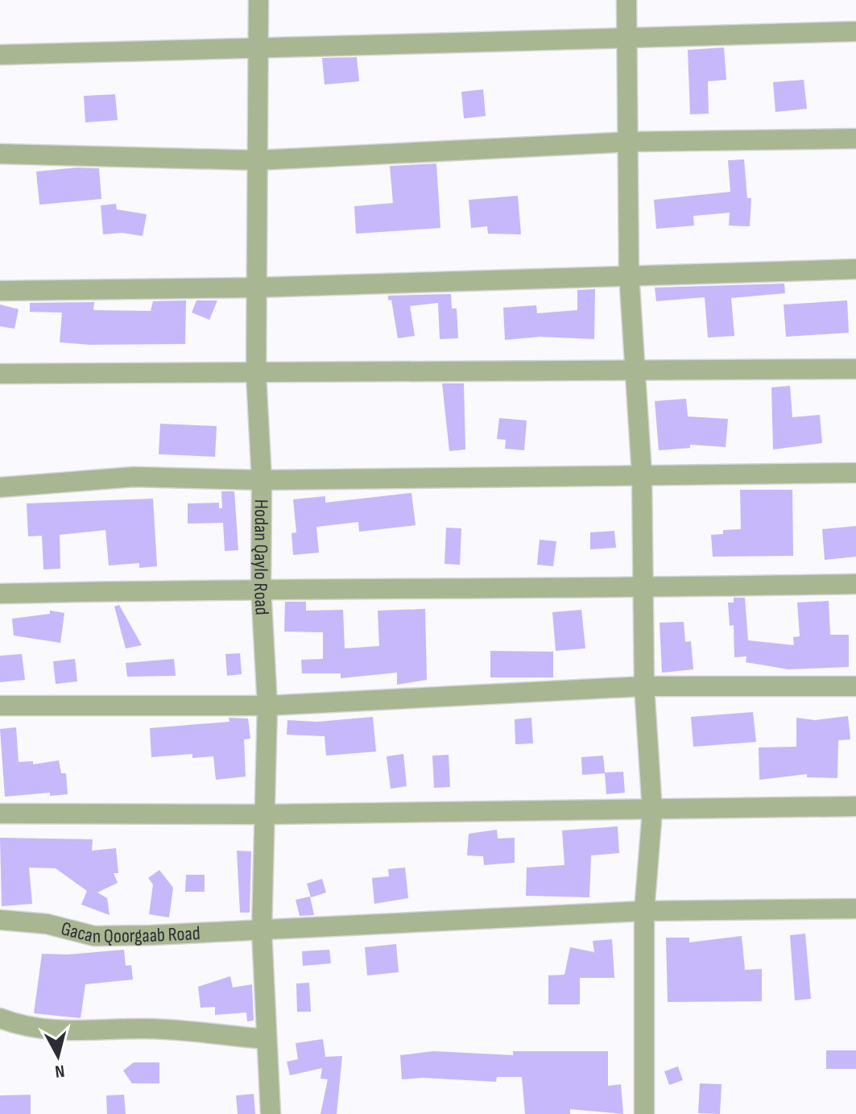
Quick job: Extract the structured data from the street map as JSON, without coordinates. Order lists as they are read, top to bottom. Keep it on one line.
{"streets":{"street":["Hodan Qaylo Road","Gacan Qoorgaab Road"]},"crossings":[["Hodan Qaylo Road","Gacan Qoorgaab Road"]],"north":"bottom"}
